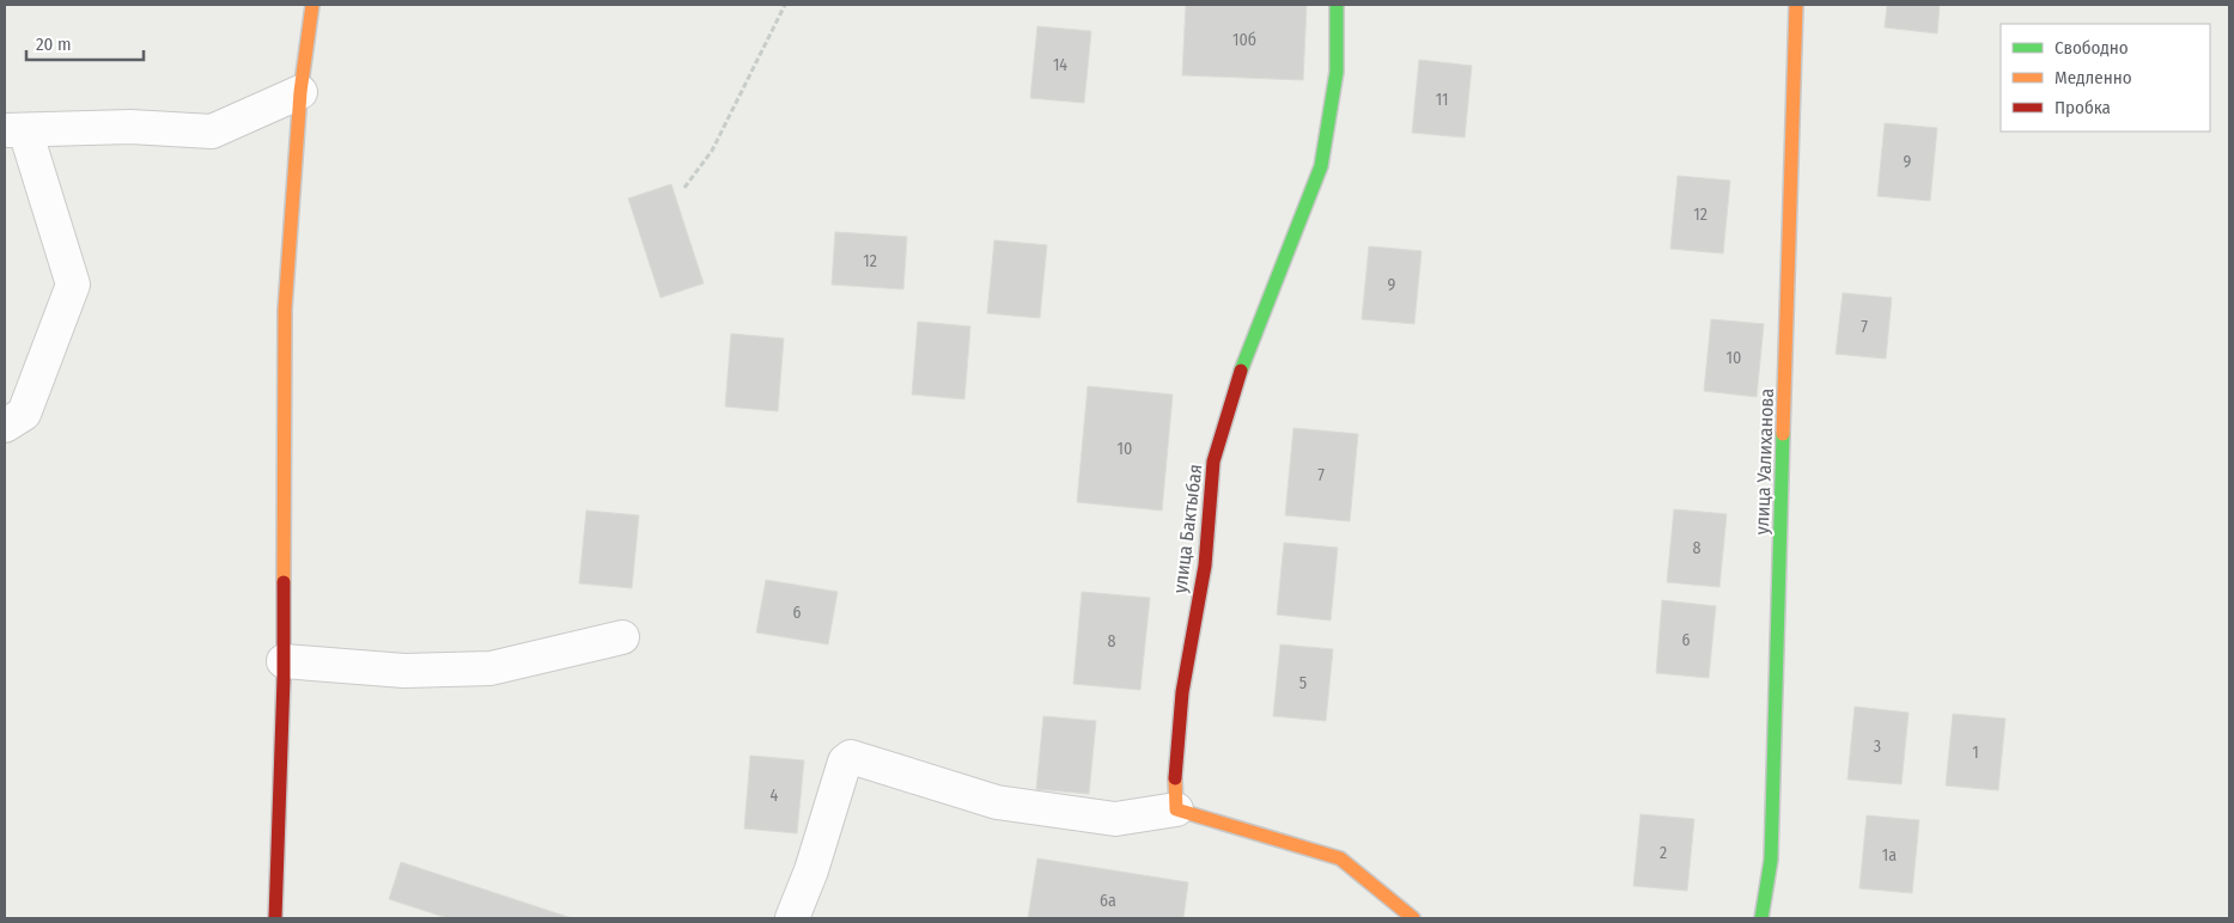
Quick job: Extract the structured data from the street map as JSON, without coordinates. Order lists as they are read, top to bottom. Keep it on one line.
{"streets":{"street":["улица Уалиханова","улица Бактыбая"]},"house_numbers":["10б","14","11","9","12","12","9","7","10","10","7","8","6","6","8","5","3","1","4","2","1а","6а"],"legend":["Свободно","Медленно","Пробка"],"scale_bar":"20 m"}
